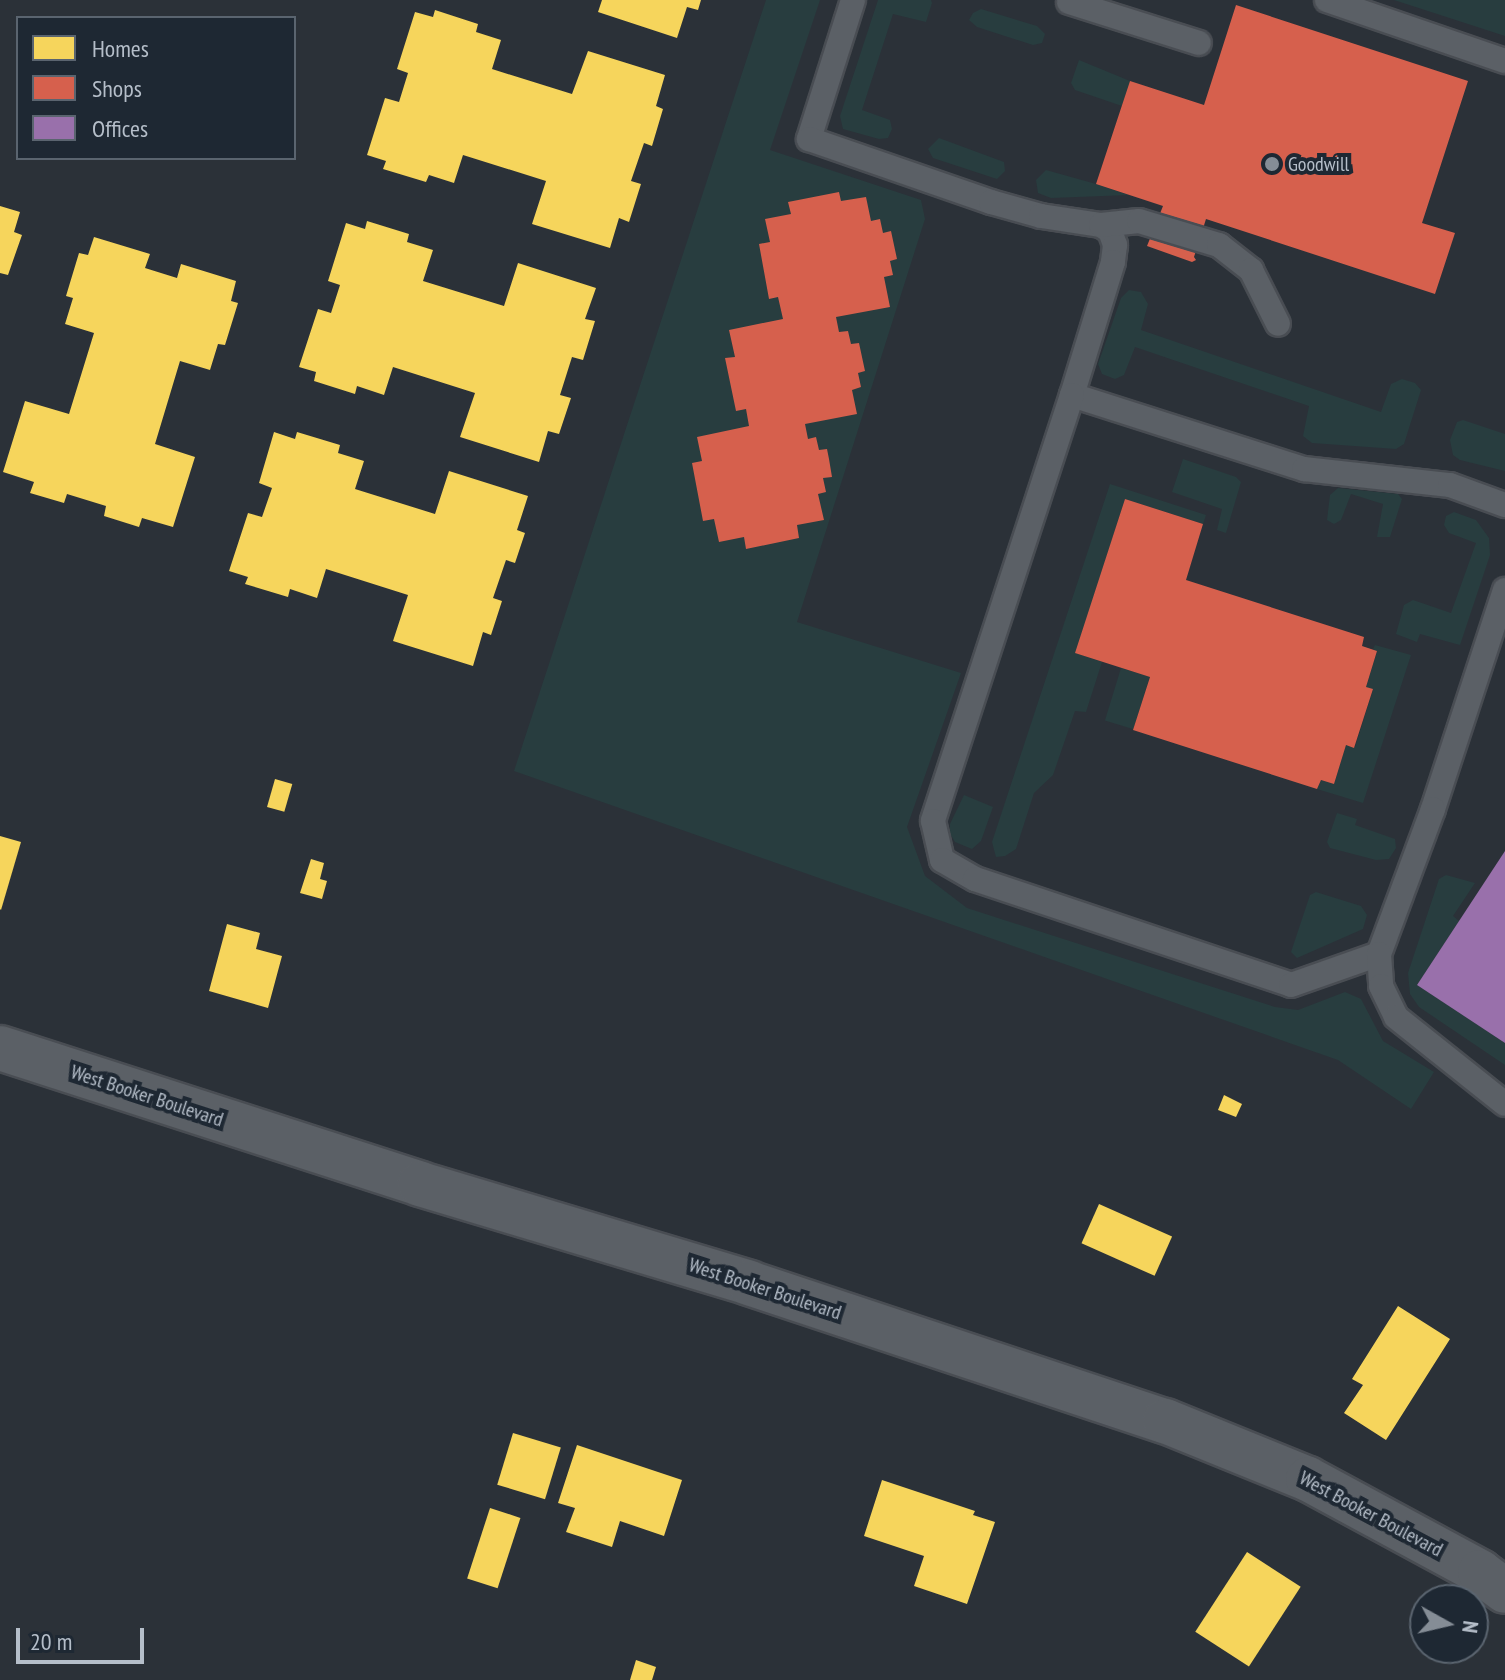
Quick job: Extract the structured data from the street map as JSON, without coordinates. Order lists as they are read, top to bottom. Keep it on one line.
{"streets":{"street":["West Booker Boulevard"]},"places":["Goodwill"],"legend":["Homes","Shops","Offices"],"scale_bar":"20 m","north":"right"}
